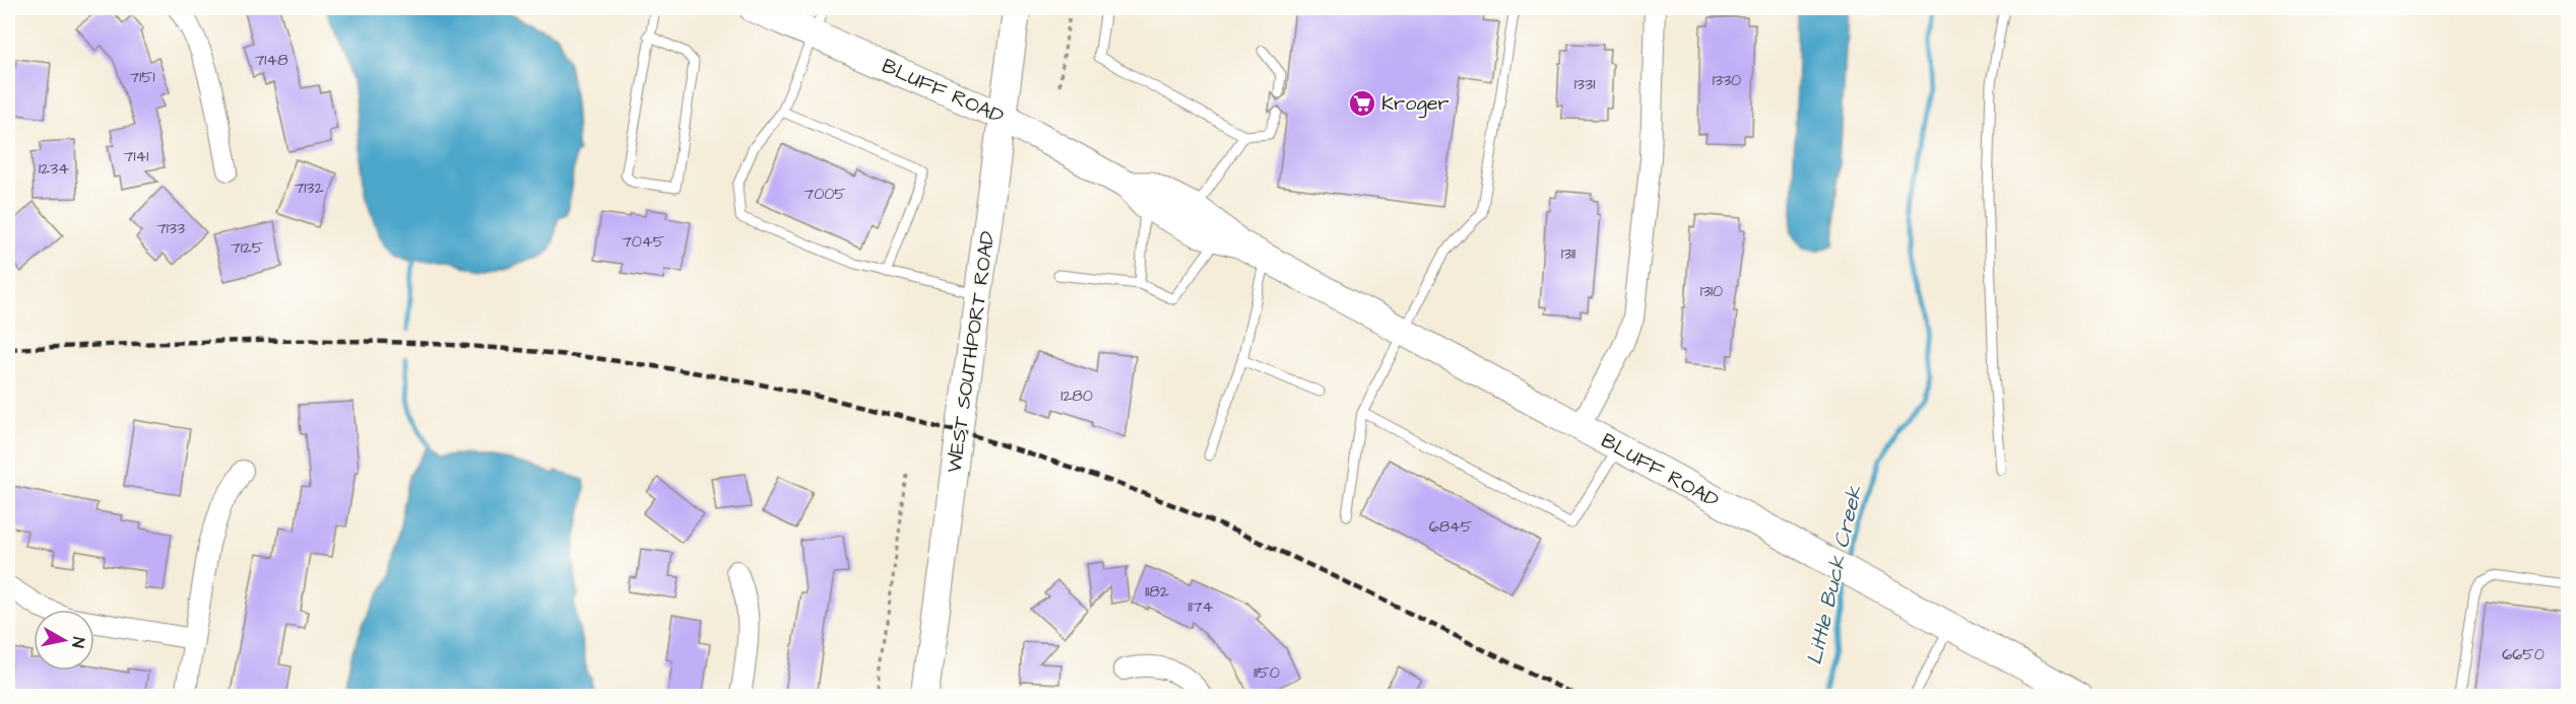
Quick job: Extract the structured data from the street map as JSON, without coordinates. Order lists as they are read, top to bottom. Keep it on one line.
{"streets":{"main road":["BLUFF ROAD","WEST SOUTHPORT ROAD"]},"crossings":[["BLUFF ROAD","WEST SOUTHPORT ROAD"]],"water":["Little Buck Creek"],"places":{"supermarket":["Kroger"]},"house_numbers":["7148","7151","1330","1331","7141","1234","7132","7005","7133","7045","7125","1311","1310","1280","6845","1182","1174","6650","1150"],"north":"right"}
